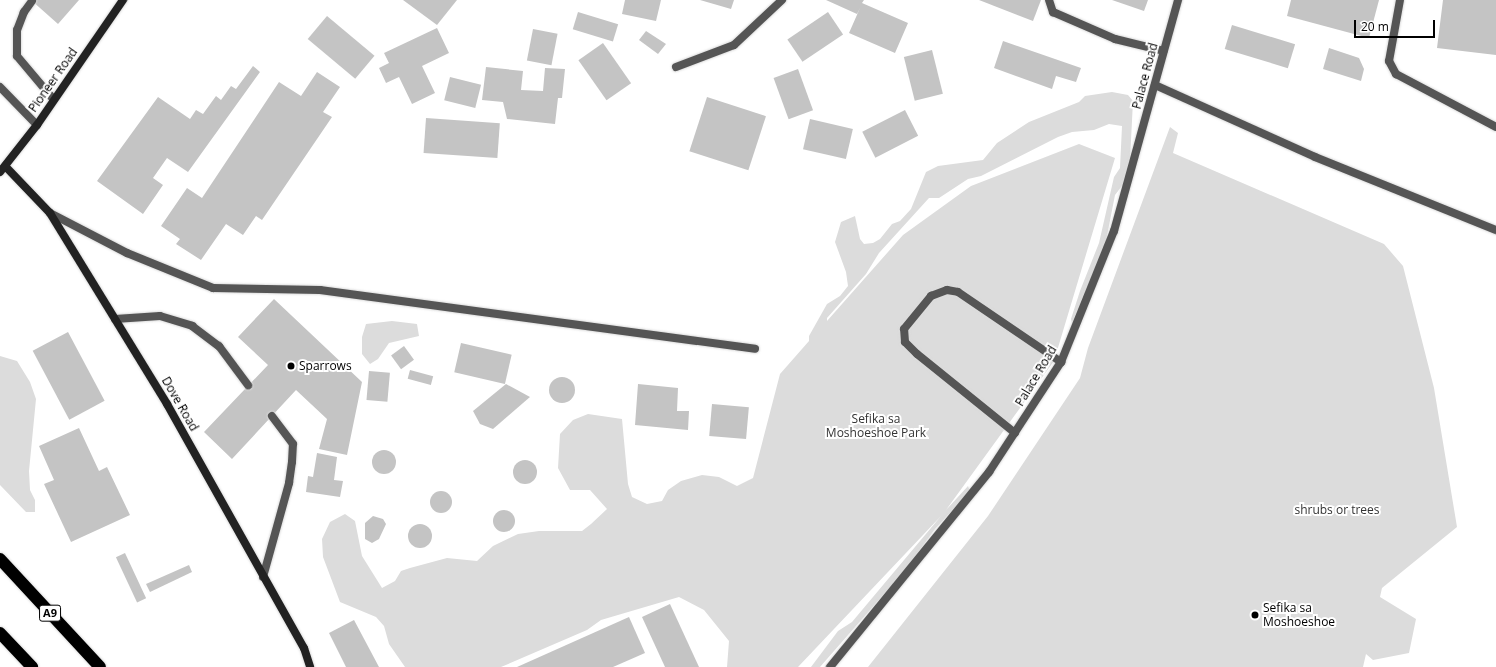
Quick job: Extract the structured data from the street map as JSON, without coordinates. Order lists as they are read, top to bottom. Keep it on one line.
{"streets":{"highway":["A9"],"main road":["Pioneer Road","Dove Road"],"street":["Palace Road"]},"crossings":[["Pioneer Road","Dove Road"]],"parks":["Sefika sa Moshoeshoe Park","shrubs or trees"],"places":["Sparrows","Sefika sa Moshoeshoe"],"scale_bar":"20 m"}
